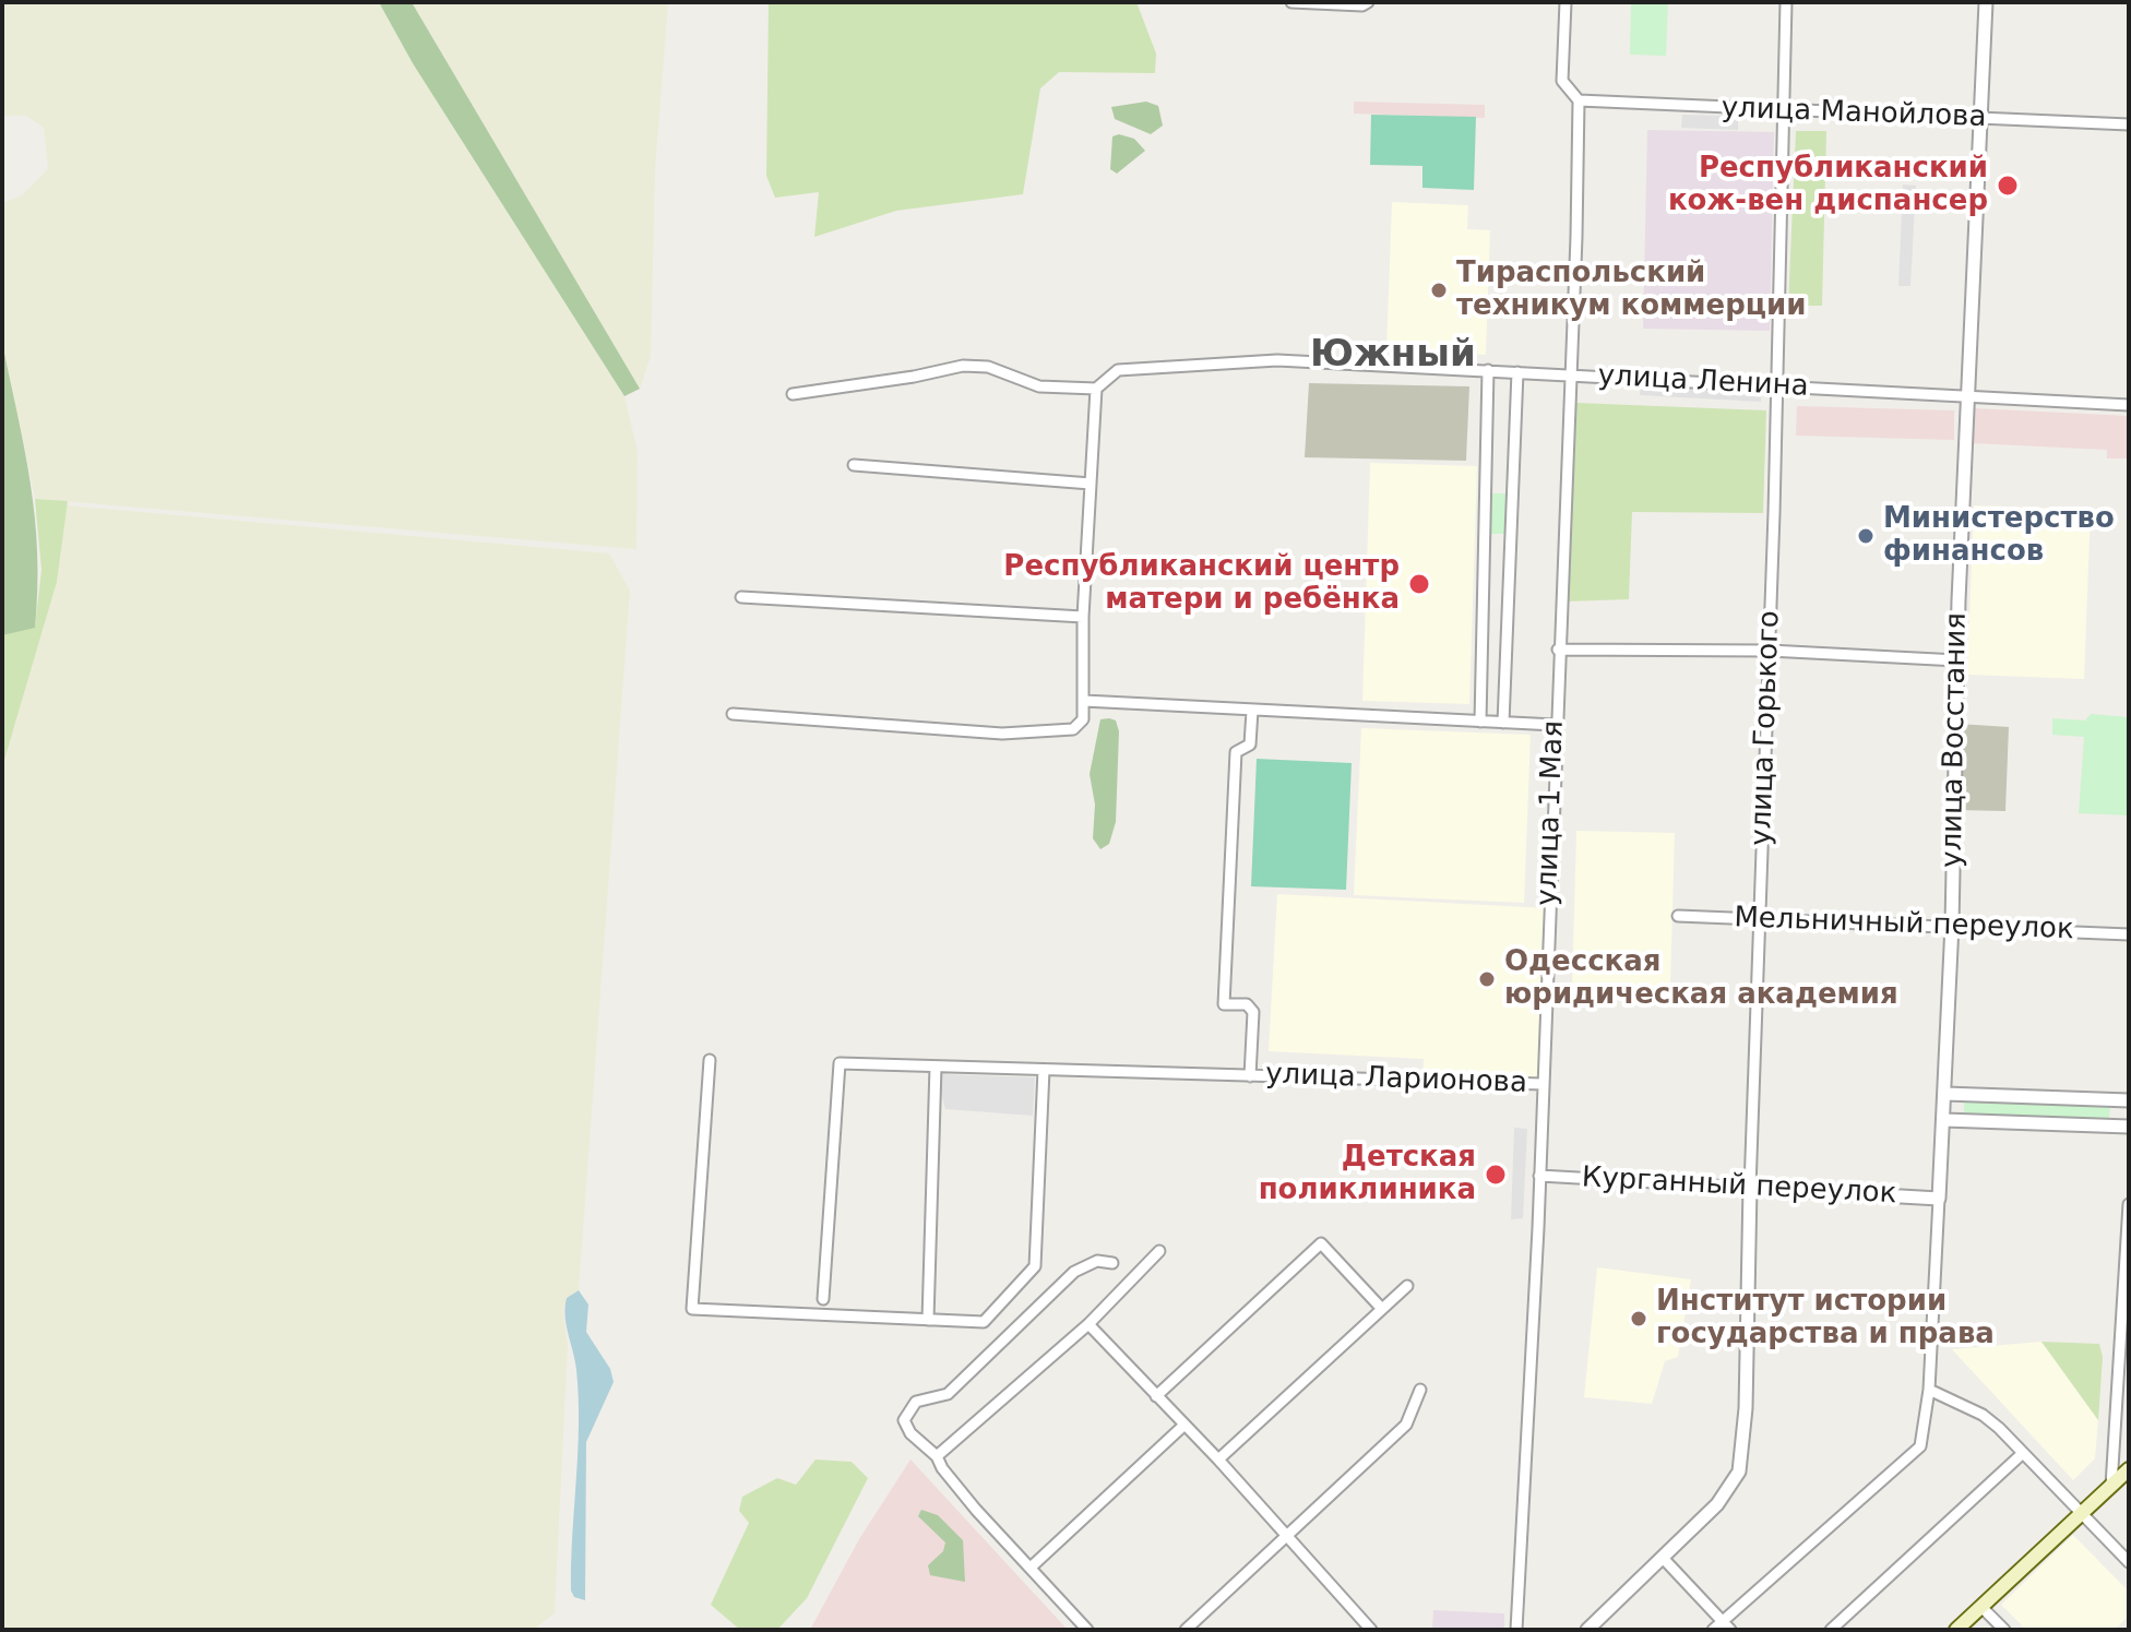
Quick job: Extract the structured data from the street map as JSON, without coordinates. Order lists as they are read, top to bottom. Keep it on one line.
{"streets":{"street":["улица Манойлова","улица Ленина","улица Горького","улица Восстания","улица 1 Мая","Мельничный переулок","улица Ларионова","Курганный переулок"]},"crossings":[["улица Манойлова","улица Горького"],["улица Манойлова","улица Восстания"],["улица Манойлова","улица 1 Мая"],["улица Ленина","улица Горького"],["улица Ленина","улица Восстания"],["улица Ленина","улица 1 Мая"],["улица Горького","Мельничный переулок"],["улица Горького","Курганный переулок"],["улица Восстания","Мельничный переулок"],["улица Восстания","Курганный переулок"],["улица 1 Мая","улица Ларионова"],["улица 1 Мая","Курганный переулок"]],"districts":["Южный"],"places":["Республиканский кож-вен диспансер","Тираспольский техникум коммерции","Министерство финансов","Республиканский центр матери и ребёнка","Одесская юридическая академия","Детская поликлиника","Институт истории государства и права"]}
